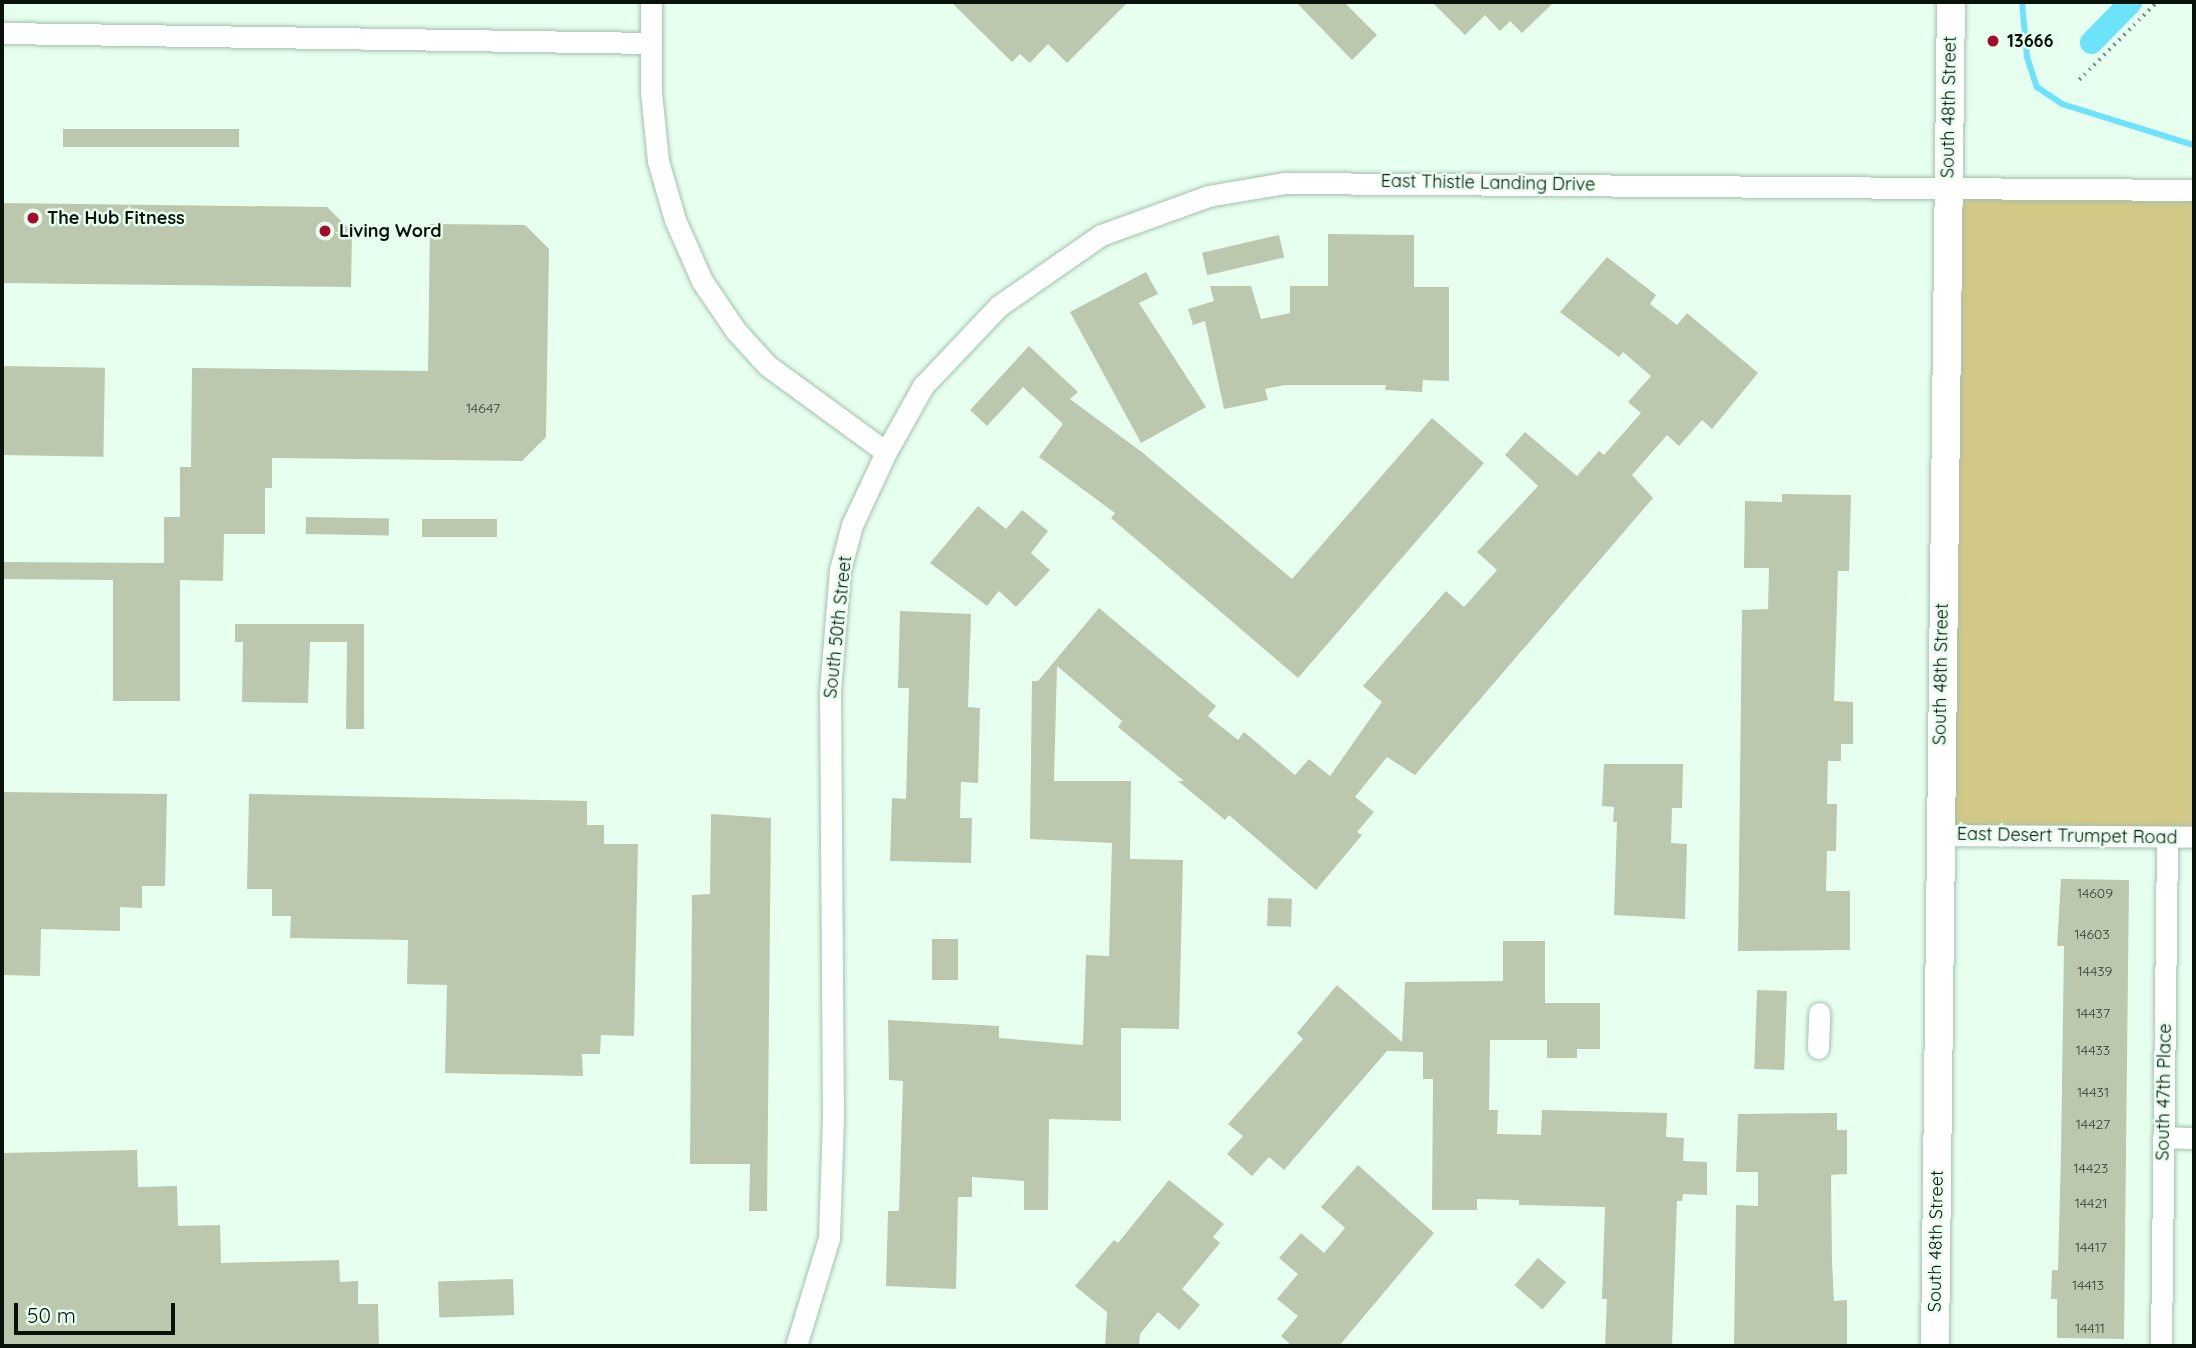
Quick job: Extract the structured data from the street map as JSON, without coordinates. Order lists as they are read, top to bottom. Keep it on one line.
{"streets":{"main road":["South 48th Street"],"street":["East Thistle Landing Drive","South 50th Street","East Desert Trumpet Road","South 47th Place"]},"crossings":[["South 48th Street","East Thistle Landing Drive"],["South 48th Street","East Desert Trumpet Road"],["East Thistle Landing Drive","South 50th Street"],["East Desert Trumpet Road","South 47th Place"]],"places":["13666","The Hub Fitness","Living Word"],"house_numbers":["14647","14609","14603","14439","14437","14433","14431","14427","14423","14421","14417","14413","14411"],"scale_bar":"50 m"}
